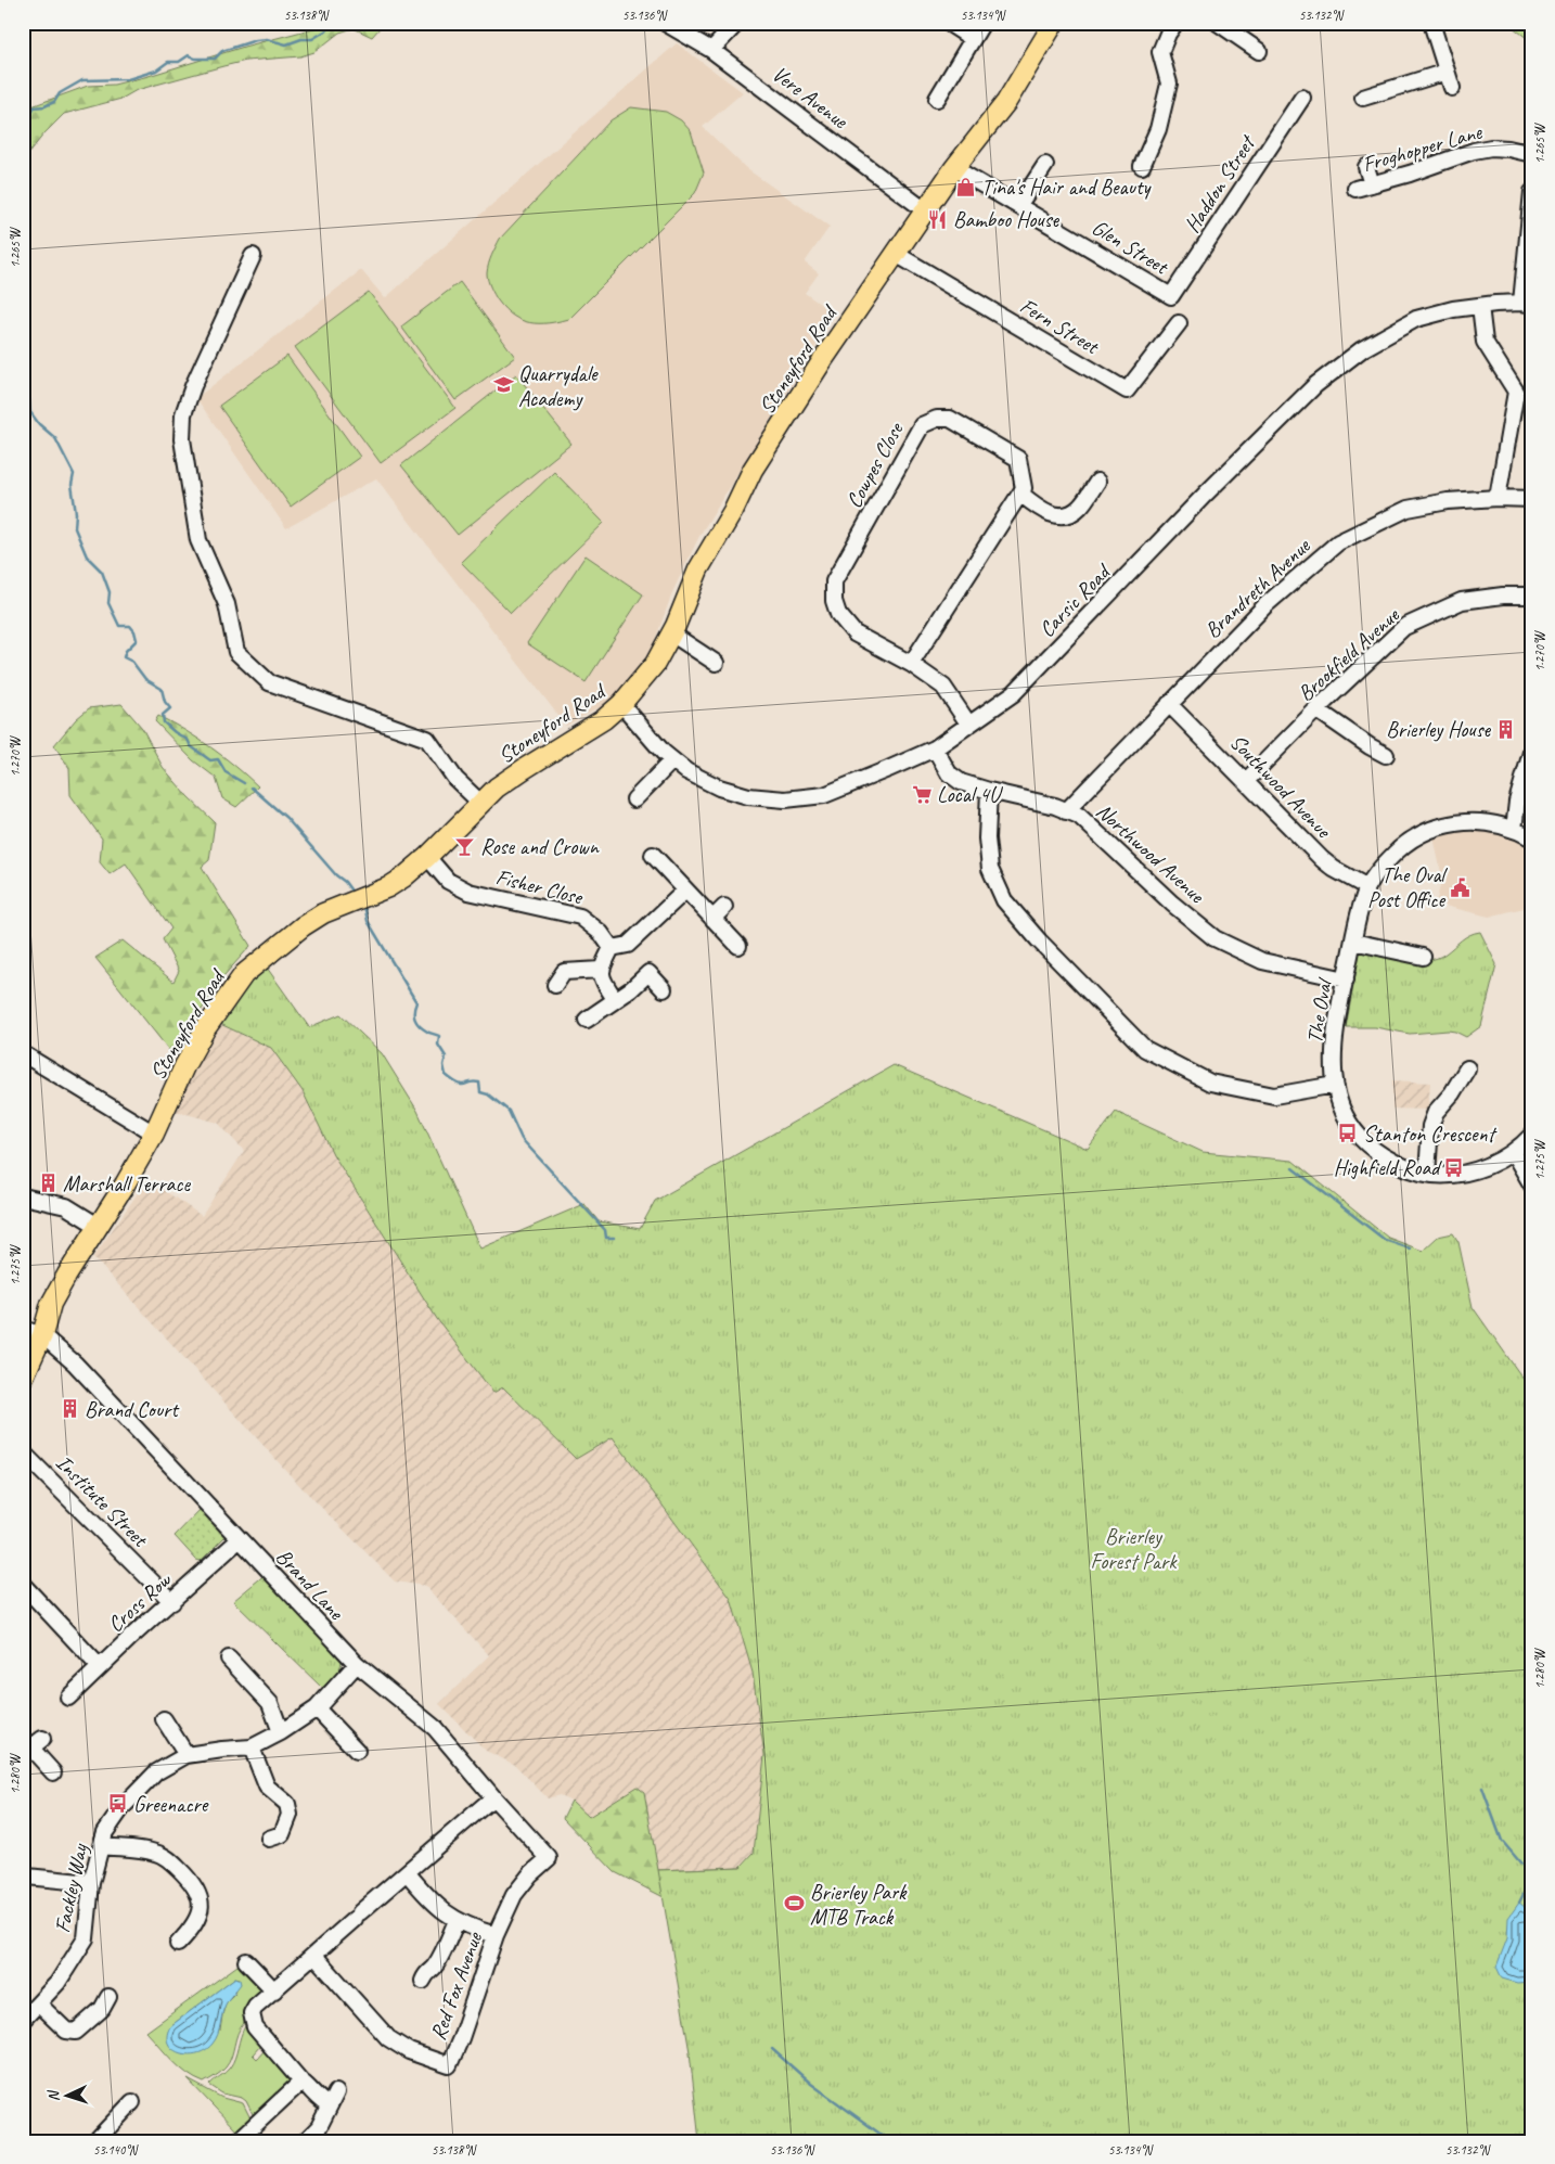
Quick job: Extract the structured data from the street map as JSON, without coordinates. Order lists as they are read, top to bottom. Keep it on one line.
{"streets":{"main road":["Stoneyford Road"],"street":["Vere Avenue","Froghopper Lane","Haddon Street","Glen Street","Fern Street","Cowpes Close","Brandreth Avenue","Carsic Road","Brookfield Avenue","Southwood Avenue","Northwood Avenue","Fisher Close","The Oval","Institute Street","Brand Lane","Cross Row","Fackley Way","Red Fox Avenue"]},"crossings":[["Vere Avenue","Stoneyford Road"],["Haddon Street","Glen Street"],["Glen Street","Stoneyford Road"],["Fern Street","Stoneyford Road"],["Stoneyford Road","Carsic Road"],["Stoneyford Road","Fisher Close"],["Stoneyford Road","Brand Lane"],["Cowpes Close","Carsic Road"],["Brandreth Avenue","Southwood Avenue"],["Brandreth Avenue","Northwood Avenue"],["Carsic Road","Northwood Avenue"],["Brookfield Avenue","Southwood Avenue"],["Southwood Avenue","The Oval"],["Northwood Avenue","The Oval"],["Institute Street","Cross Row"],["Brand Lane","Cross Row"],["Brand Lane","Fackley Way"],["Brand Lane","Red Fox Avenue"]],"parks":["Brierley Forest Park"],"places":{"shop":["Tina's Hair and Beauty"],"restaurant":["Bamboo House"],"school or university":["Quarrydale Academy"],"building":["Brierley House","Marshall Terrace","Brand Court"],"supermarket":["Local 4U"],"bar":["Rose and Crown"],"public building":["The Oval Post Office"],"bus stop":["Stanton Crescent","Highfield Road","Greenacre"],"sports":["Brierley Park MTB Track"]},"north":"left","coordinates":["53.138°N","53.136°N","53.134°N","53.132°N","1.265°W","1.270°W","1.275°W","1.280°W","53.140°N"]}
